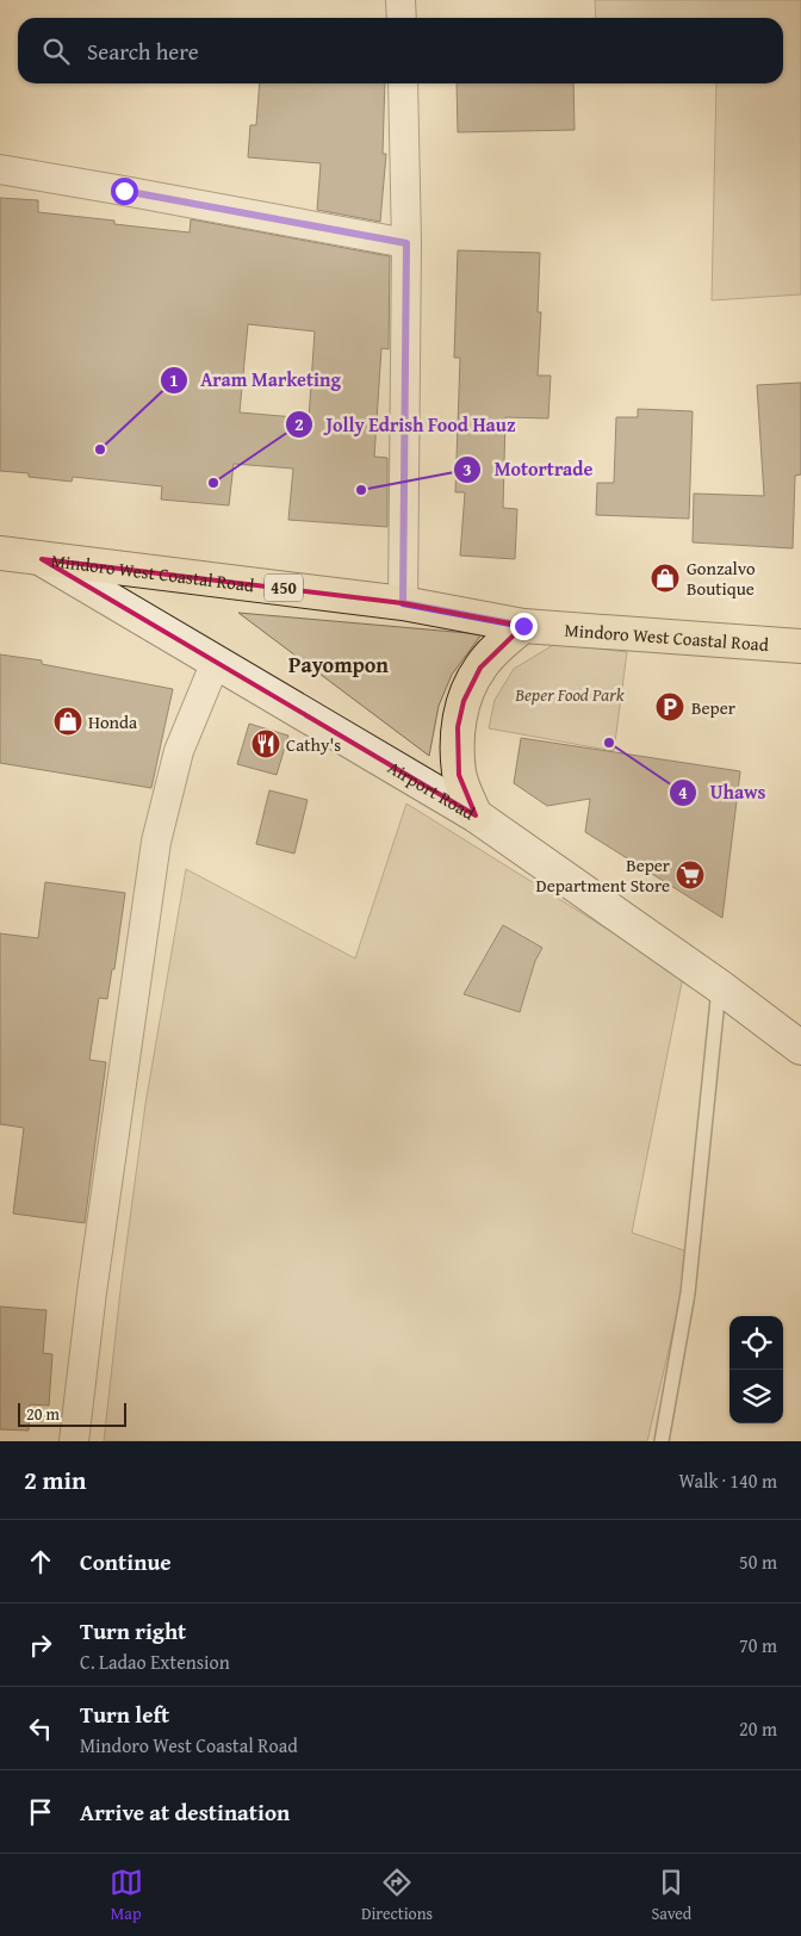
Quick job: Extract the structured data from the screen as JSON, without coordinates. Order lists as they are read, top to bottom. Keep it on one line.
{"streets":{"main road":["Mindoro West Coastal Road","450"],"street":["Airport Road"]},"crossings":[["Mindoro West Coastal Road","Airport Road"]],"districts":["Payompon"],"parks":["Beper Food Park"],"places":{"other":["Aram Marketing","Jolly Edrish Food Hauz","Motortrade","Uhaws"],"shop":["Gonzalvo Boutique","Honda"],"parking":["Beper"],"restaurant":["Cathy's"],"supermarket":["Beper Department Store"]},"scale_bar":"20 m","page":{"search":"Search here","scale":"20 m","heading":["2 min","Walk · 140 m"],"list":[["Continue","50 m"],["Turn right","C. Ladao Extension","70 m"],["Turn left","Mindoro West Coastal Road","20 m"],"Arrive at destination"],"nav":["Map","Directions","Saved"]}}
